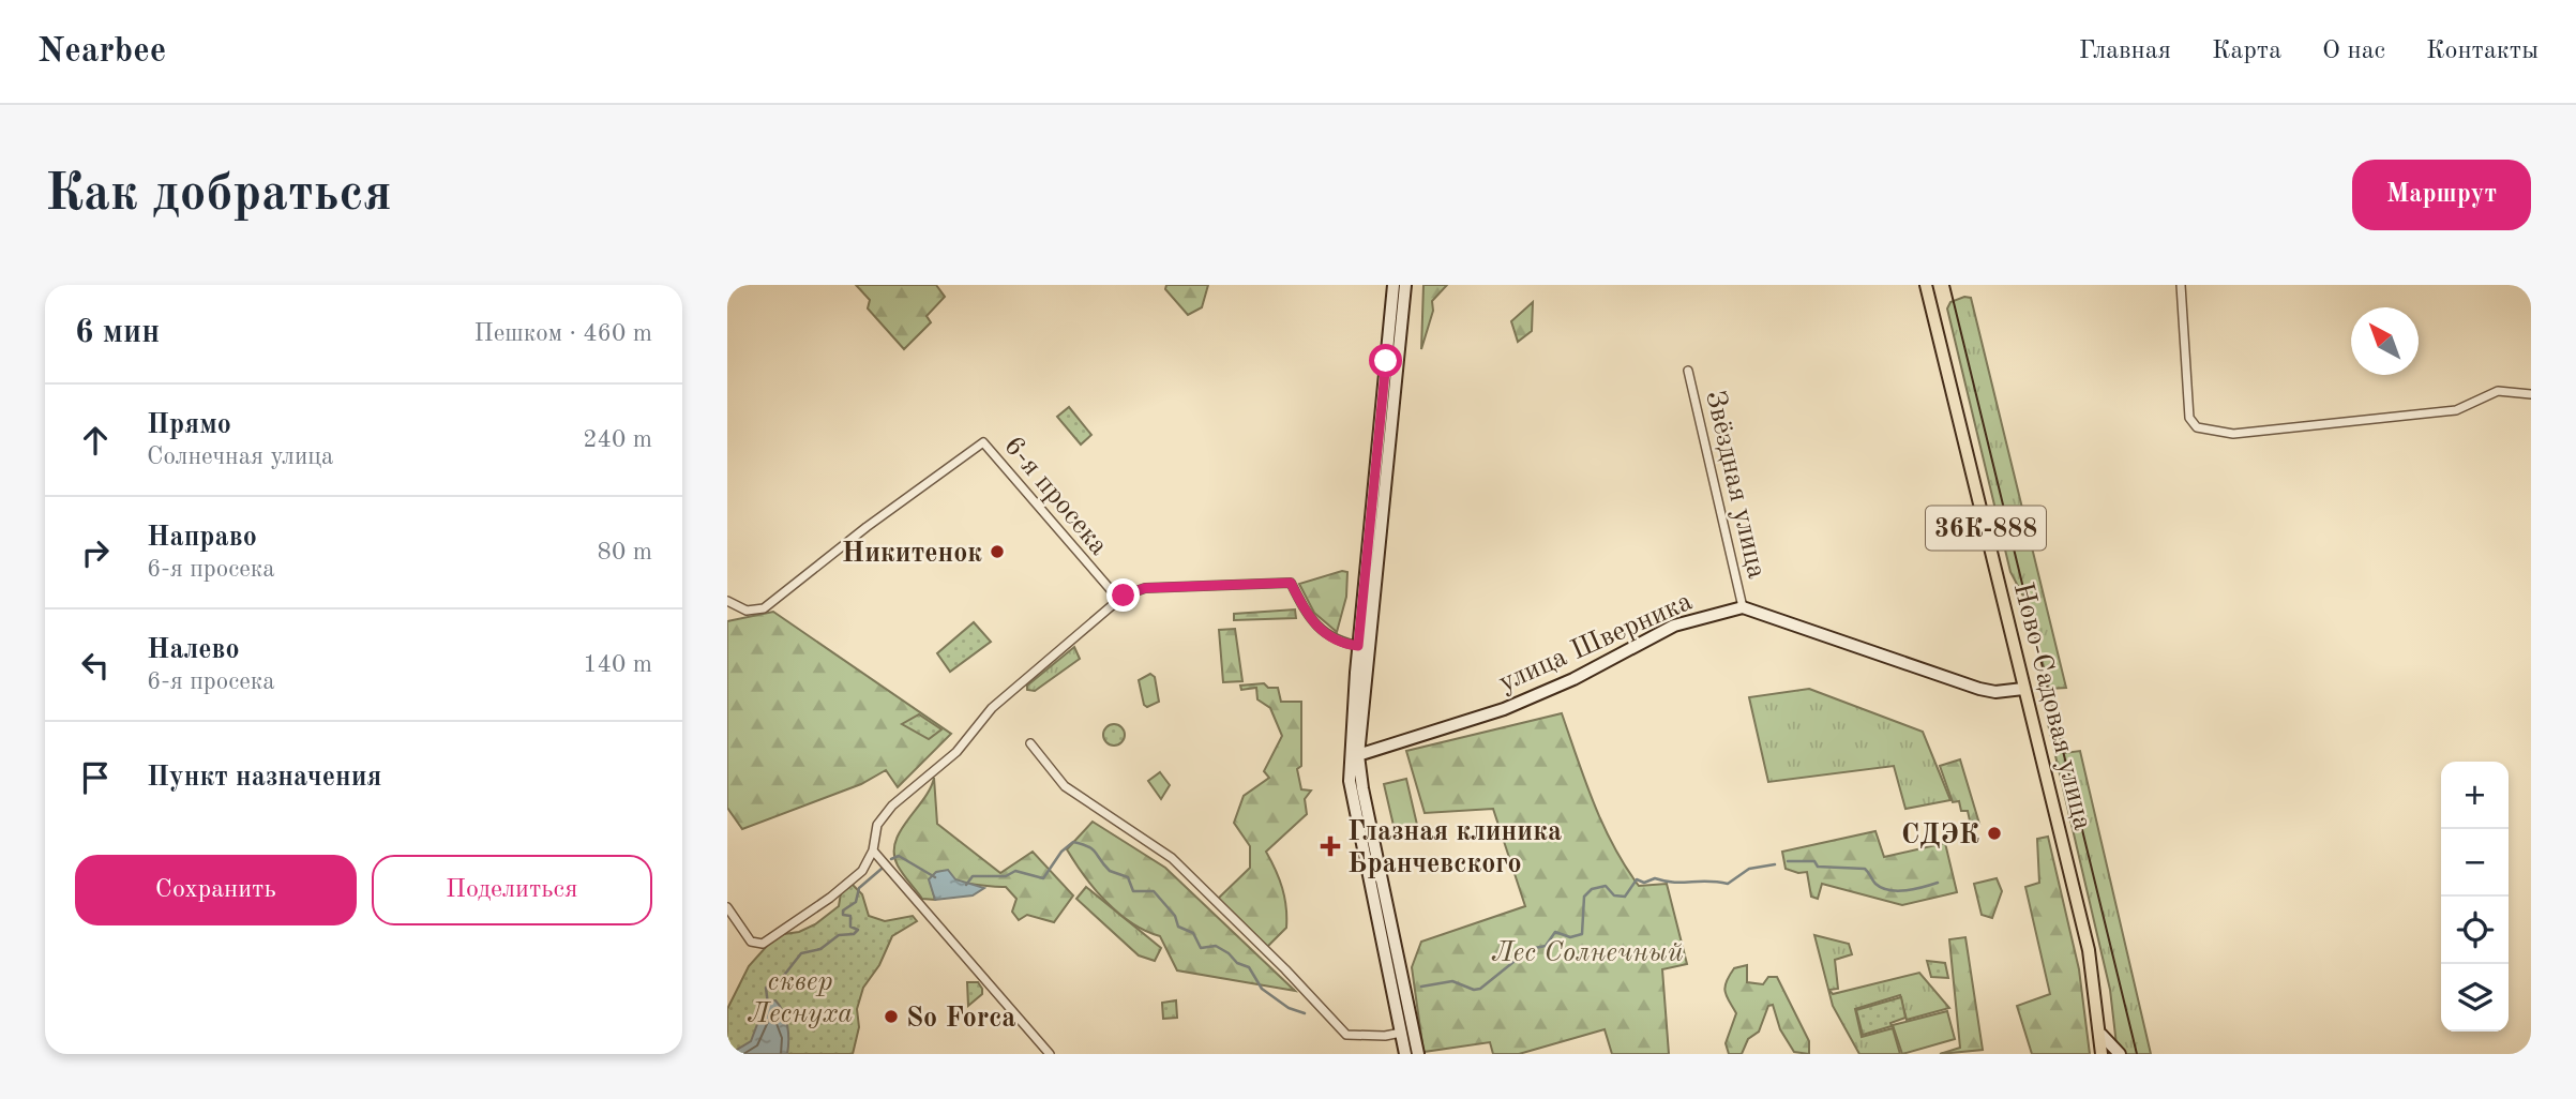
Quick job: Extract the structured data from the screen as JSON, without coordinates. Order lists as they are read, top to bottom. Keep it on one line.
{"streets":{"main road":["36К-888","улица Шверника","Ново-Садовая улица"],"street":["Звёздная улица","6-я просека"]},"crossings":[["Звёздная улица","улица Шверника"]],"parks":["Лес Солнечный","сквер Леснуха"],"places":{"other":["Никитенок","СДЭК","So Forca"],"health":["Глазная клиника Бранчевского"]},"north":"top left","page":{"header":"Nearbee","nav":["Главная","Карта","О нас","Контакты"],"buttons":["Маршрут",["Сохранить","Поделиться"]],"title":"Как добраться","heading":["6 мин","Пешком · 460 m"],"list":[["Прямо","Солнечная улица","240 m"],["Направо","6-я просека","80 m"],["Налево","6-я просека","140 m"],"Пункт назначения"],"map_buttons":["+","−"]}}
